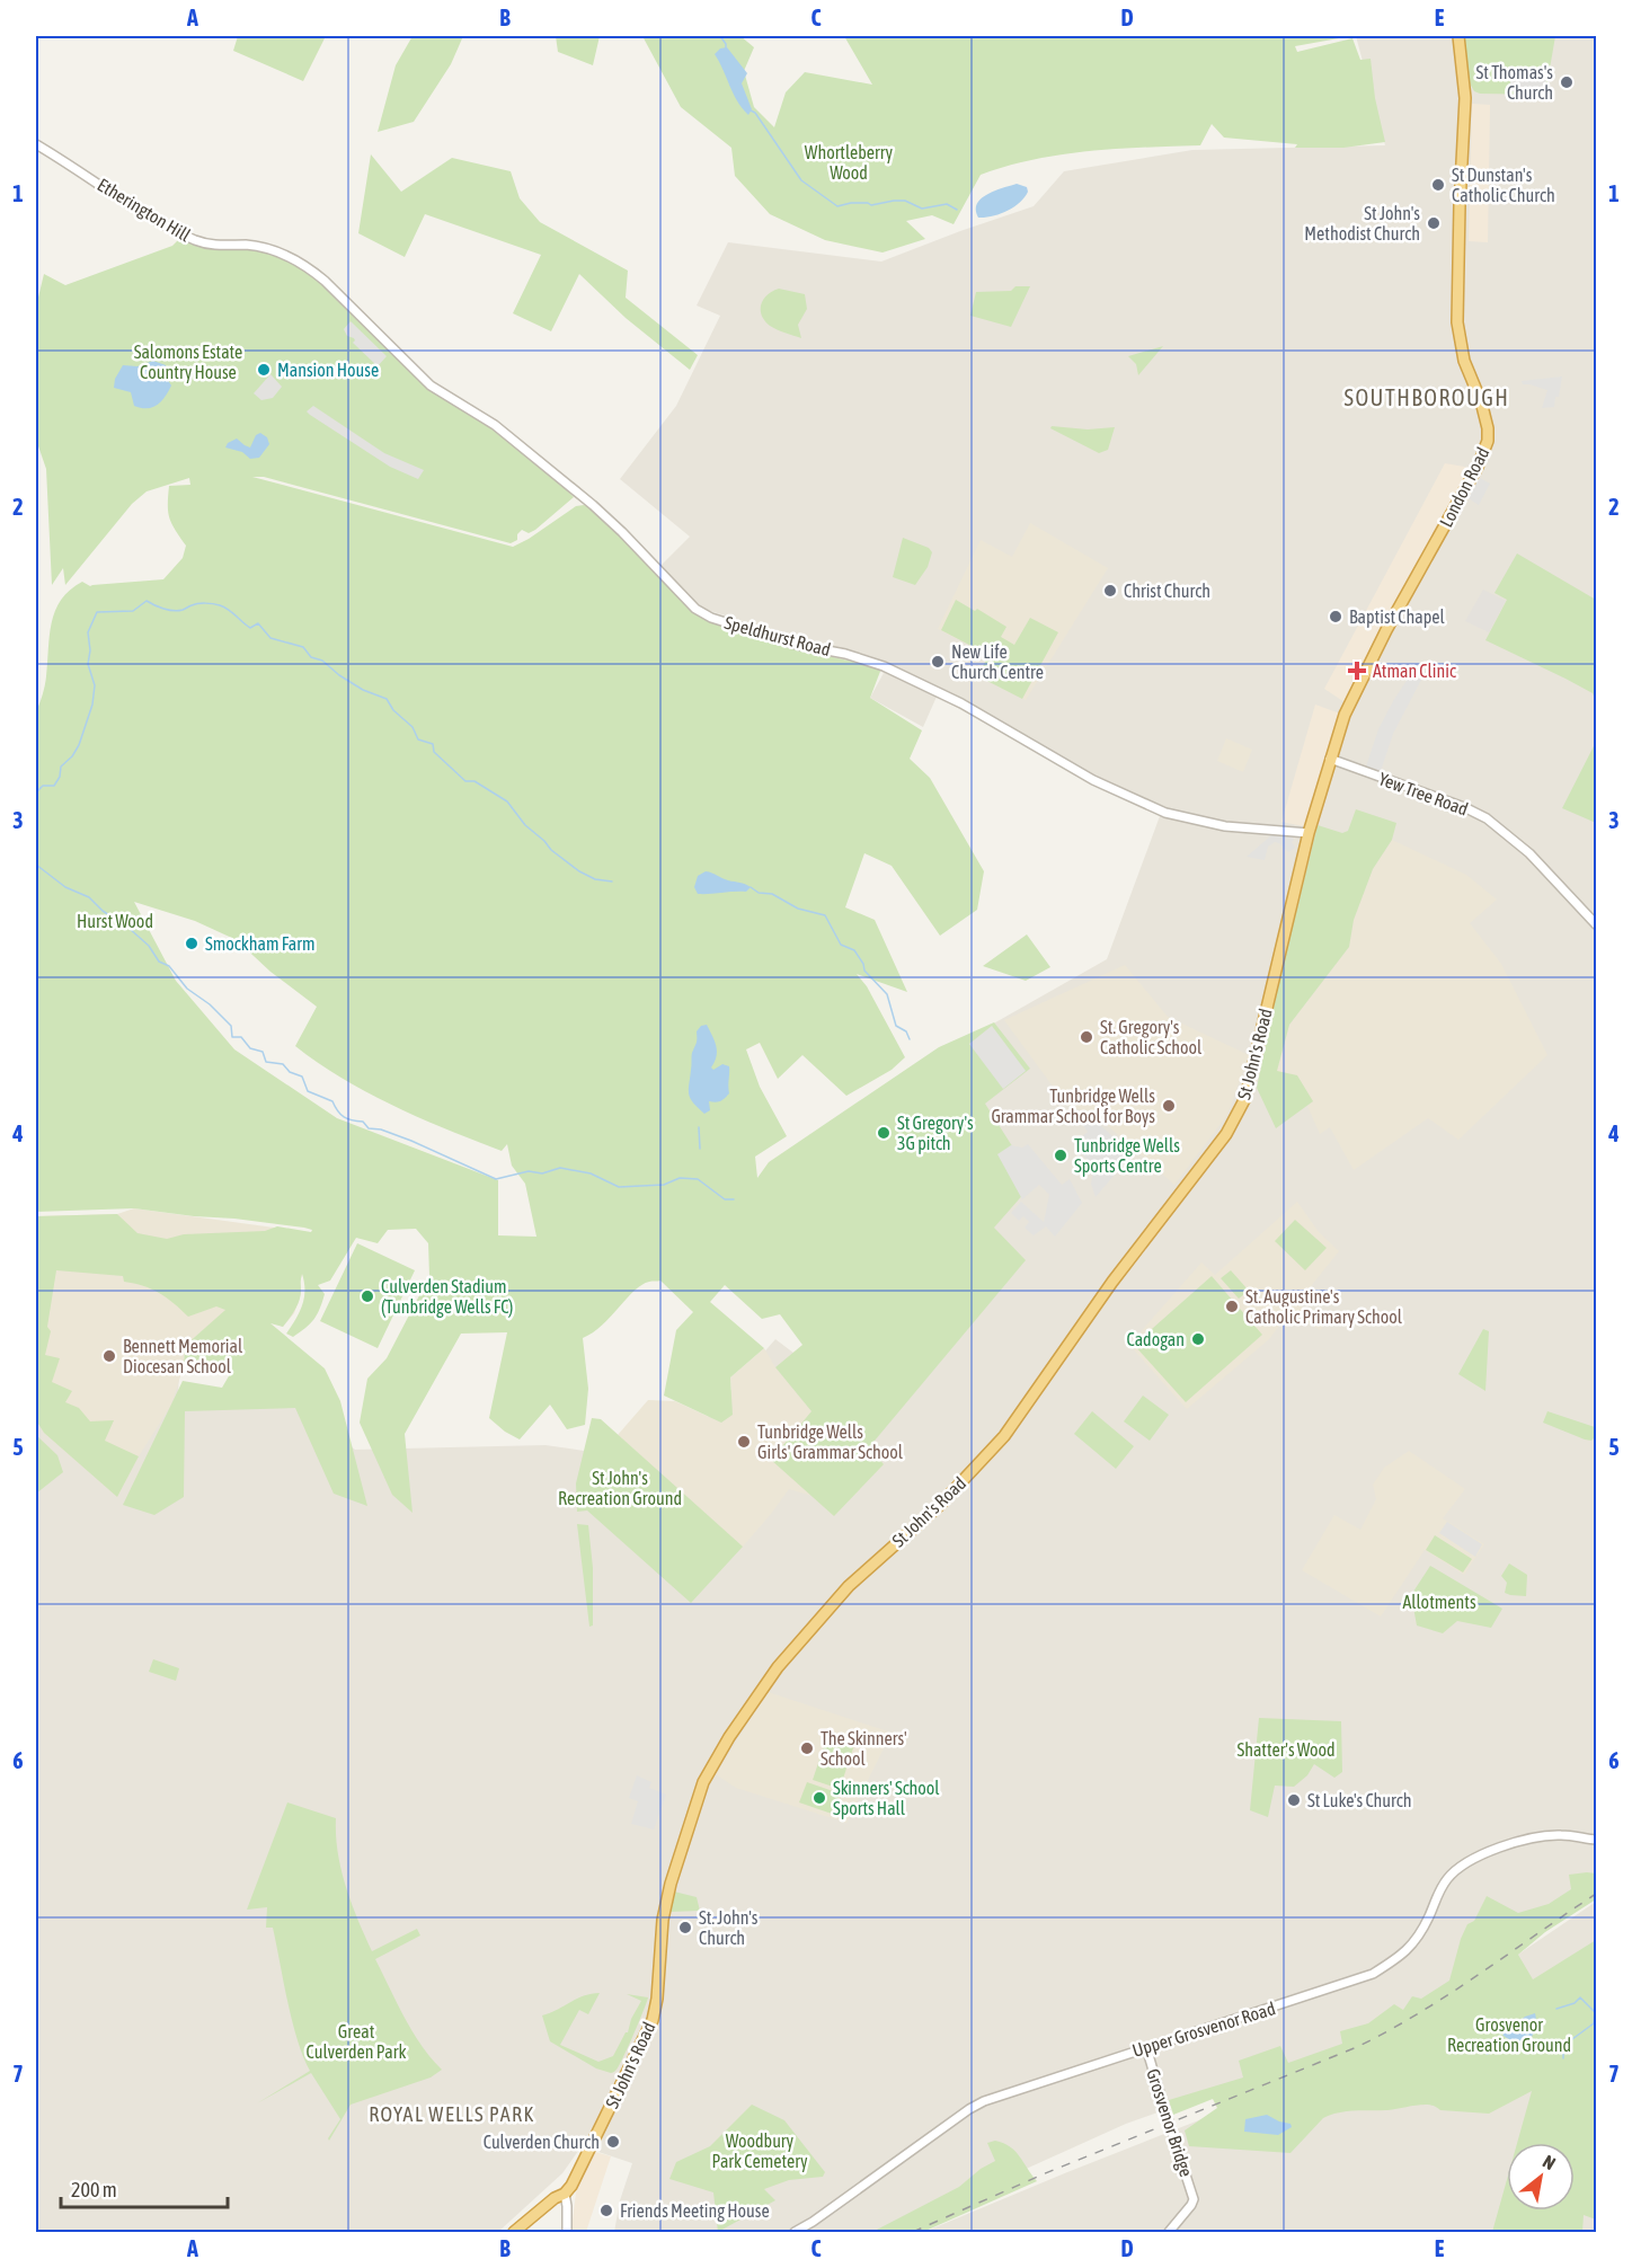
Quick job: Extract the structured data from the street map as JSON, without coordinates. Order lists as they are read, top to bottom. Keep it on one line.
{"streets":{"highway":["London Road","St John's Road"],"street":["Etherington Hill","Speldhurst Road","Yew Tree Road","Upper Grosvenor Road","Grosvenor Bridge"]},"crossings":[["Etherington Hill","Speldhurst Road"],["London Road","Speldhurst Road"],["London Road","Yew Tree Road"],["London Road","St John's Road"],["Speldhurst Road","St John's Road"],["Upper Grosvenor Road","Grosvenor Bridge"]],"districts":["SOUTHBOROUGH","ROYAL WELLS PARK"],"parks":["Whortleberry Wood","Salomons Estate Country House","Hurst Wood","St John's Recreation Ground","Allotments","Shatter's Wood","Grosvenor Recreation Ground","Great Culverden Park","Woodbury Park Cemetery"],"places":{"other":["St Thomas's Church","St Dunstan's Catholic Church","St John's Methodist Church","Mansion House","Christ Church","Baptist Chapel","New Life Church Centre","Smockham Farm","St. Gregory's Catholic School","Tunbridge Wells Grammar School for Boys","St Gregory's 3G pitch","Tunbridge Wells Sports Centre","Culverden Stadium (Tunbridge Wells FC)","St. Augustine's Catholic Primary School","Cadogan","Bennett Memorial Diocesan School","Tunbridge Wells Girls' Grammar School","The Skinners' School","Skinners' School Sports Hall","St Luke's Church","St. John's Church","Culverden Church","Friends Meeting House"],"health":["Atman Clinic"]},"scale_bar":"200 m","north":"top right","grid":{"columns":["A","B","C","D","E"],"rows":["1","2","3","4","5","6","7"]}}
